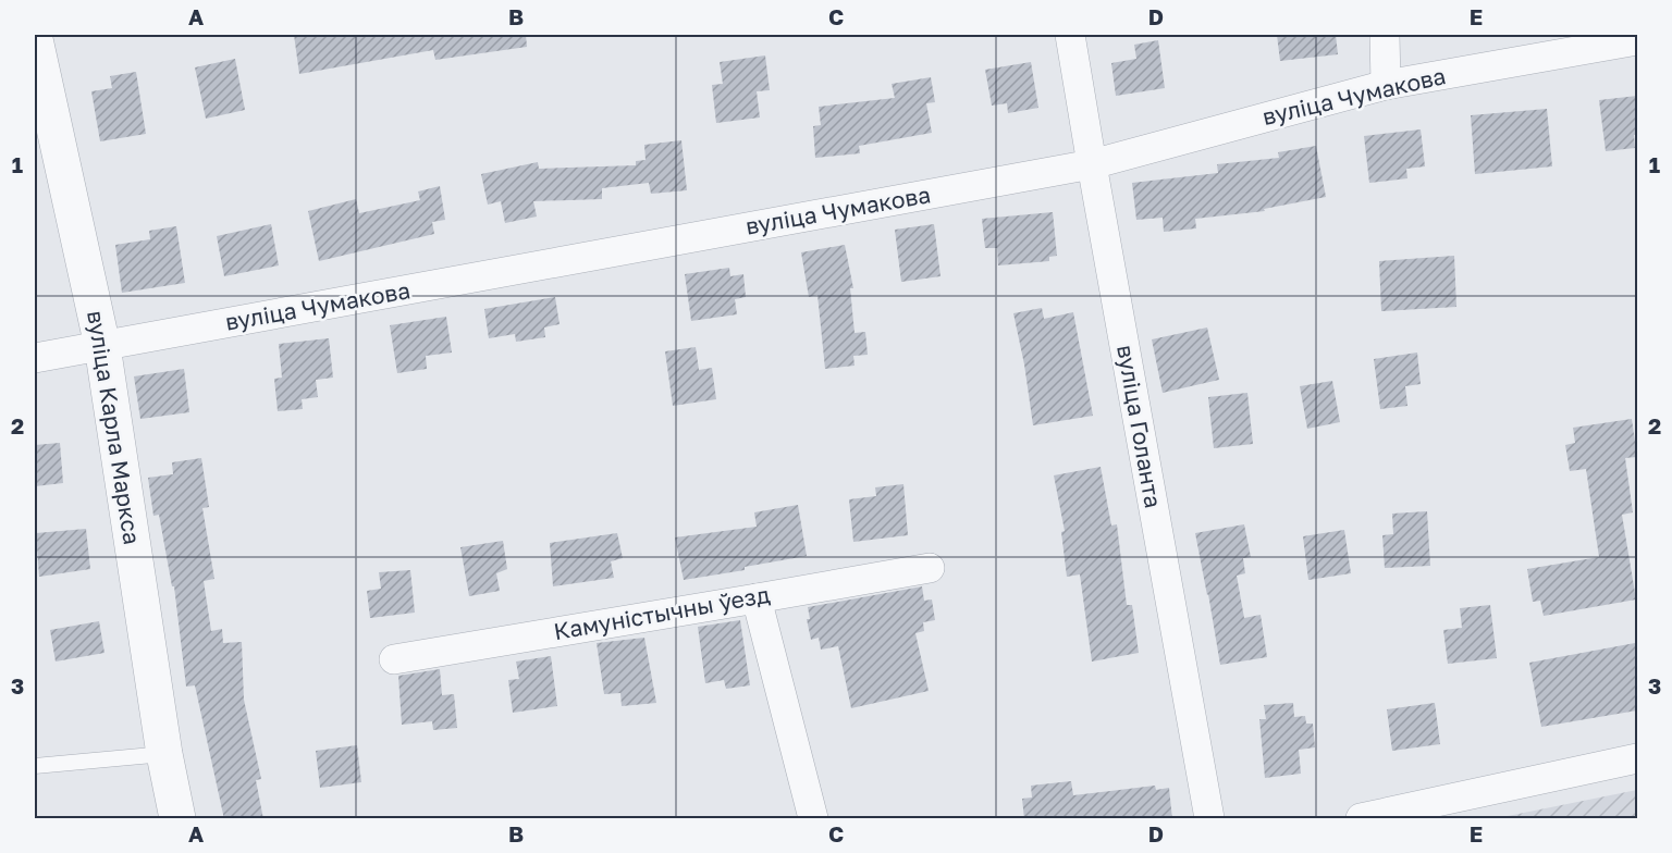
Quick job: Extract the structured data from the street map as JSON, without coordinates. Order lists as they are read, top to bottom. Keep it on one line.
{"streets":{"street":["вуліца Чумакова","вуліца Голанта","вуліца Карла Маркса","Камуністычны ўезд"]},"crossings":[["вуліца Чумакова","вуліца Голанта"],["вуліца Чумакова","вуліца Карла Маркса"]],"grid":{"columns":["A","B","C","D","E"],"rows":["1","2","3"]}}
